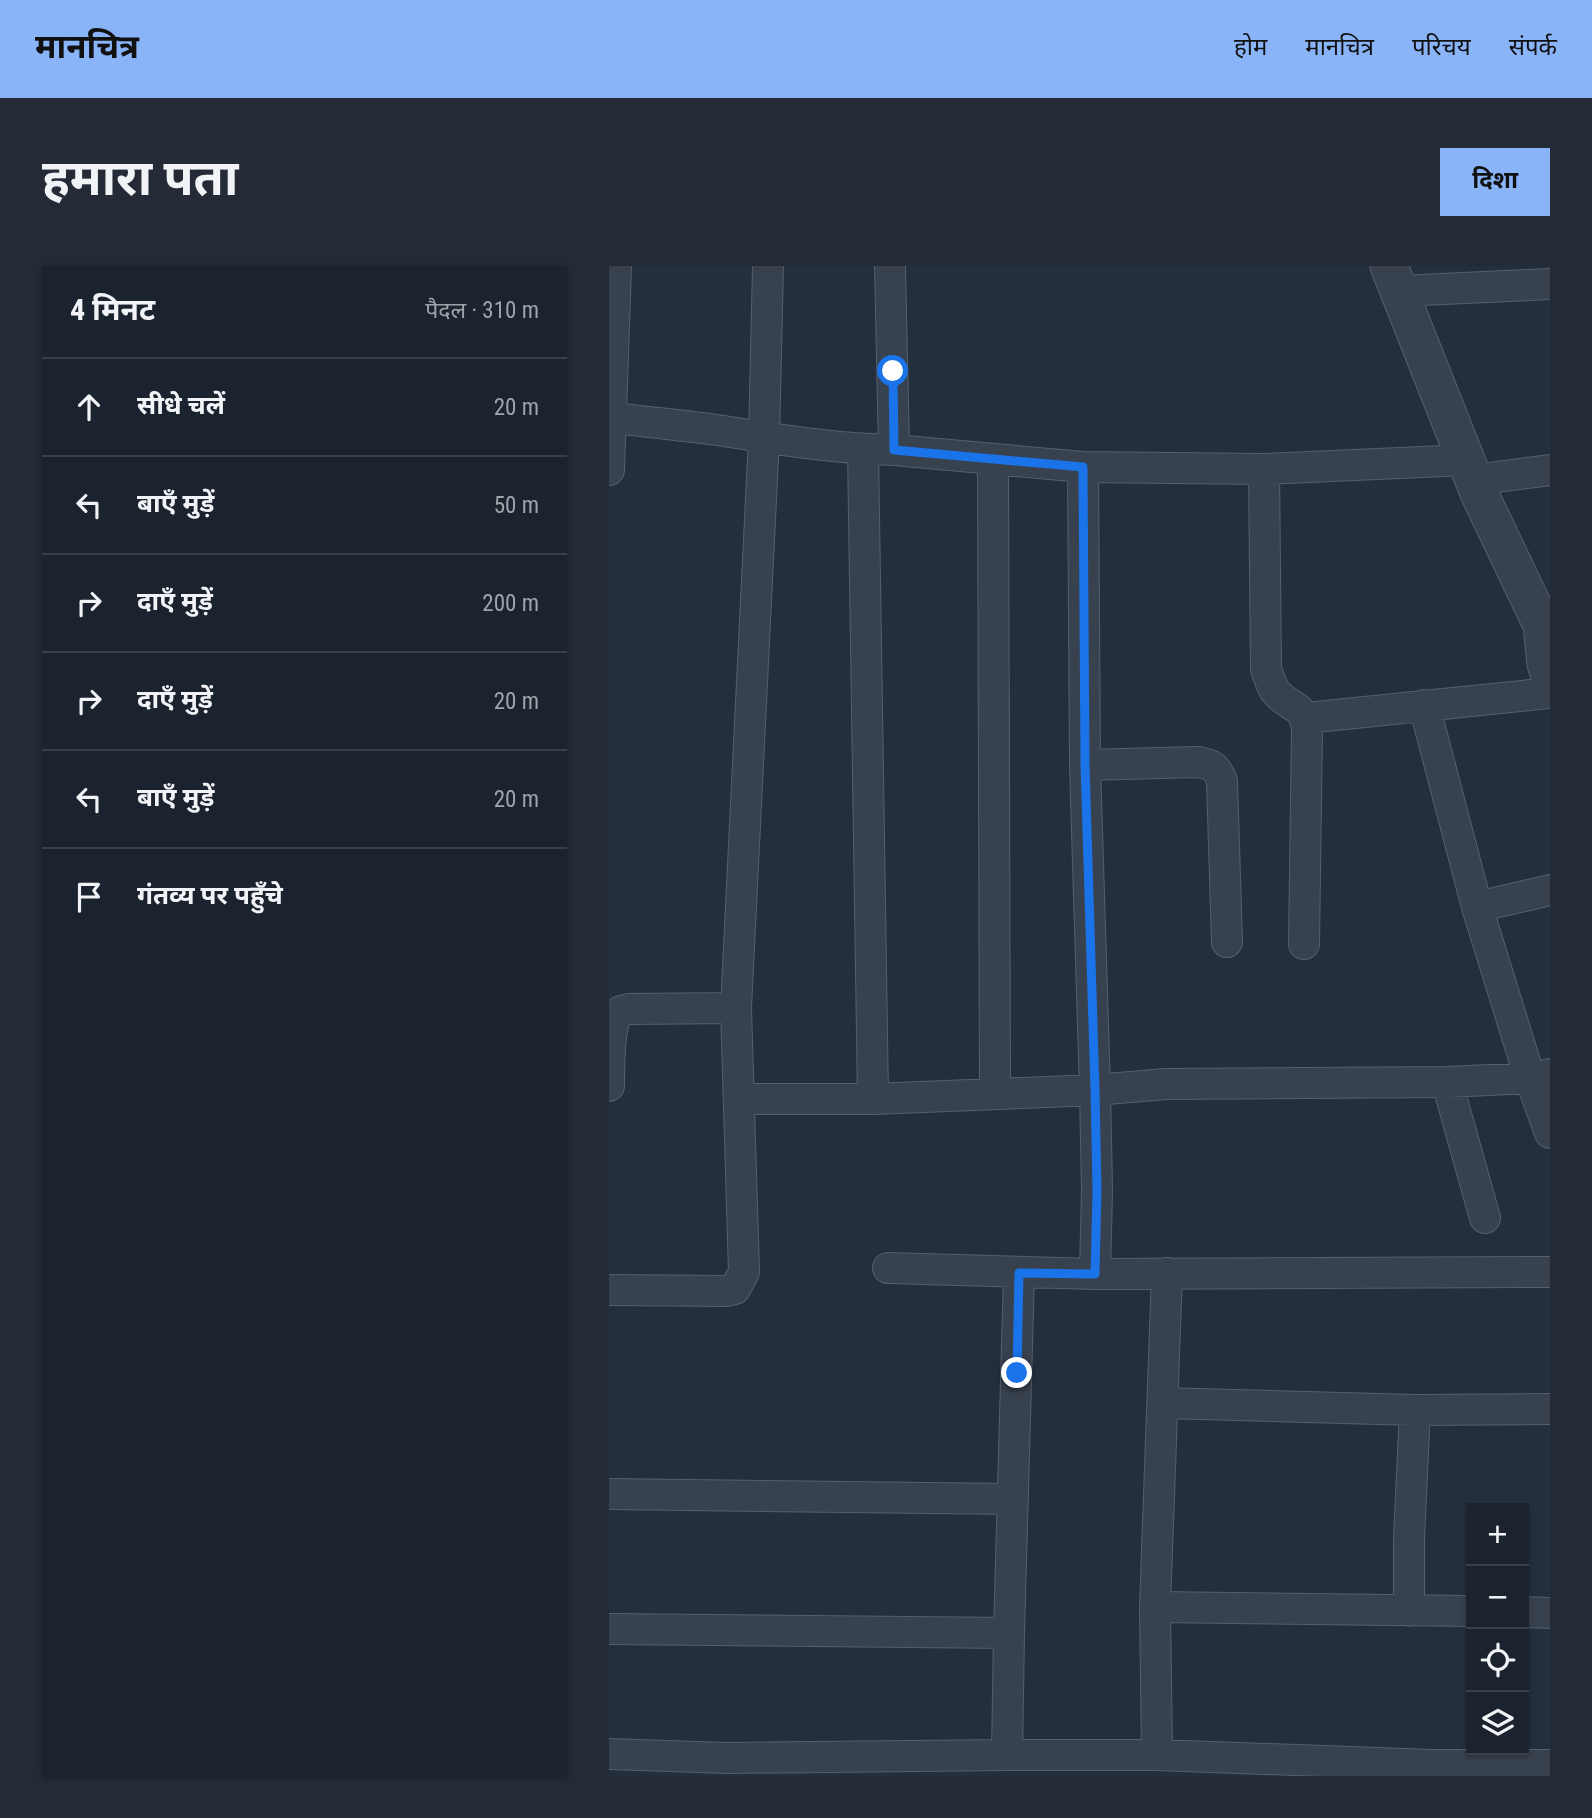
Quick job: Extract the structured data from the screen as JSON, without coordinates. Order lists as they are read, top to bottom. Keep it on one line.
{"page":{"header":"मानचित्र","nav":["होम","मानचित्र","परिचय","संपर्क"],"buttons":"दिशा","title":"हमारा पता","heading":["4 मिनट","पैदल · 310 m"],"list":[["सीधे चलें","20 m"],["बाएँ मुड़ें","50 m"],["दाएँ मुड़ें","200 m"],["दाएँ मुड़ें","20 m"],["बाएँ मुड़ें","20 m"],"गंतव्य पर पहुँचे"],"map_buttons":["+","−"]}}
